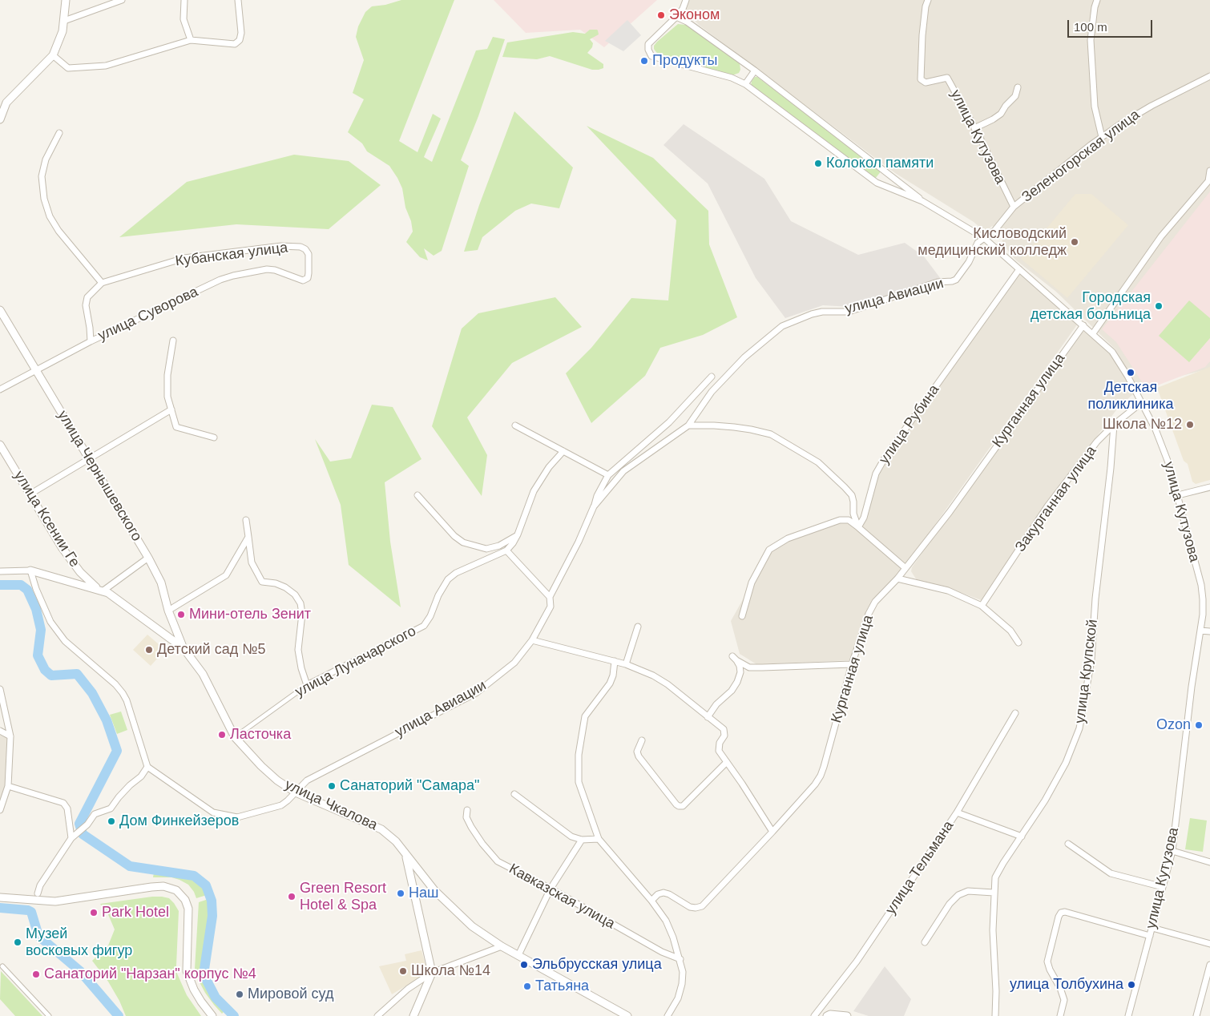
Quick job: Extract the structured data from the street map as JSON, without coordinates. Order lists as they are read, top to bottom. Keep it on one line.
{"streets":{"street":["улица Кутузова","Зеленогорская улица","Кубанская улица","улица Авиации","улица Суворова","Курганная улица","улица Рубина","улица Чернышевского","Закурганная улица","улица Ксении Ге","улица Луначарского","улица Крупской","улица Чкалова","улица Тельмана","Кавказская улица"]},"crossings":[["улица Кутузова","Зеленогорская улица"],["улица Кутузова","улица Авиации"],["улица Кутузова","Курганная улица"],["улица Кутузова","улица Рубина"],["улица Кутузова","Закурганная улица"],["Зеленогорская улица","улица Авиации"],["Кубанская улица","улица Суворова"],["улица Авиации","улица Чкалова"],["улица Суворова","улица Чернышевского"],["улица Чернышевского","улица Чкалова"],["Закурганная улица","улица Крупской"],["улица Ксении Ге","улица Чкалова"],["улица Луначарского","улица Чкалова"]],"places":["Эконом","Продукты","Колокол памяти","Кисловодский медицинский колледж","Городская детская больница","Детская поликлиника","Школа №12","Мини-отель Зенит","Детский сад №5","Ozon","Ласточка","Санаторий \"Самара\"","Дом Финкейзеров","Наш","Green Resort Hotel & Spa","Park Hotel","Музей восковых фигур","Эльбрусская улица","Школа №14","Санаторий \"Нарзан\" корпус №4","улица Толбухина","Татьяна","Мировой суд"],"scale_bar":"100 m"}
